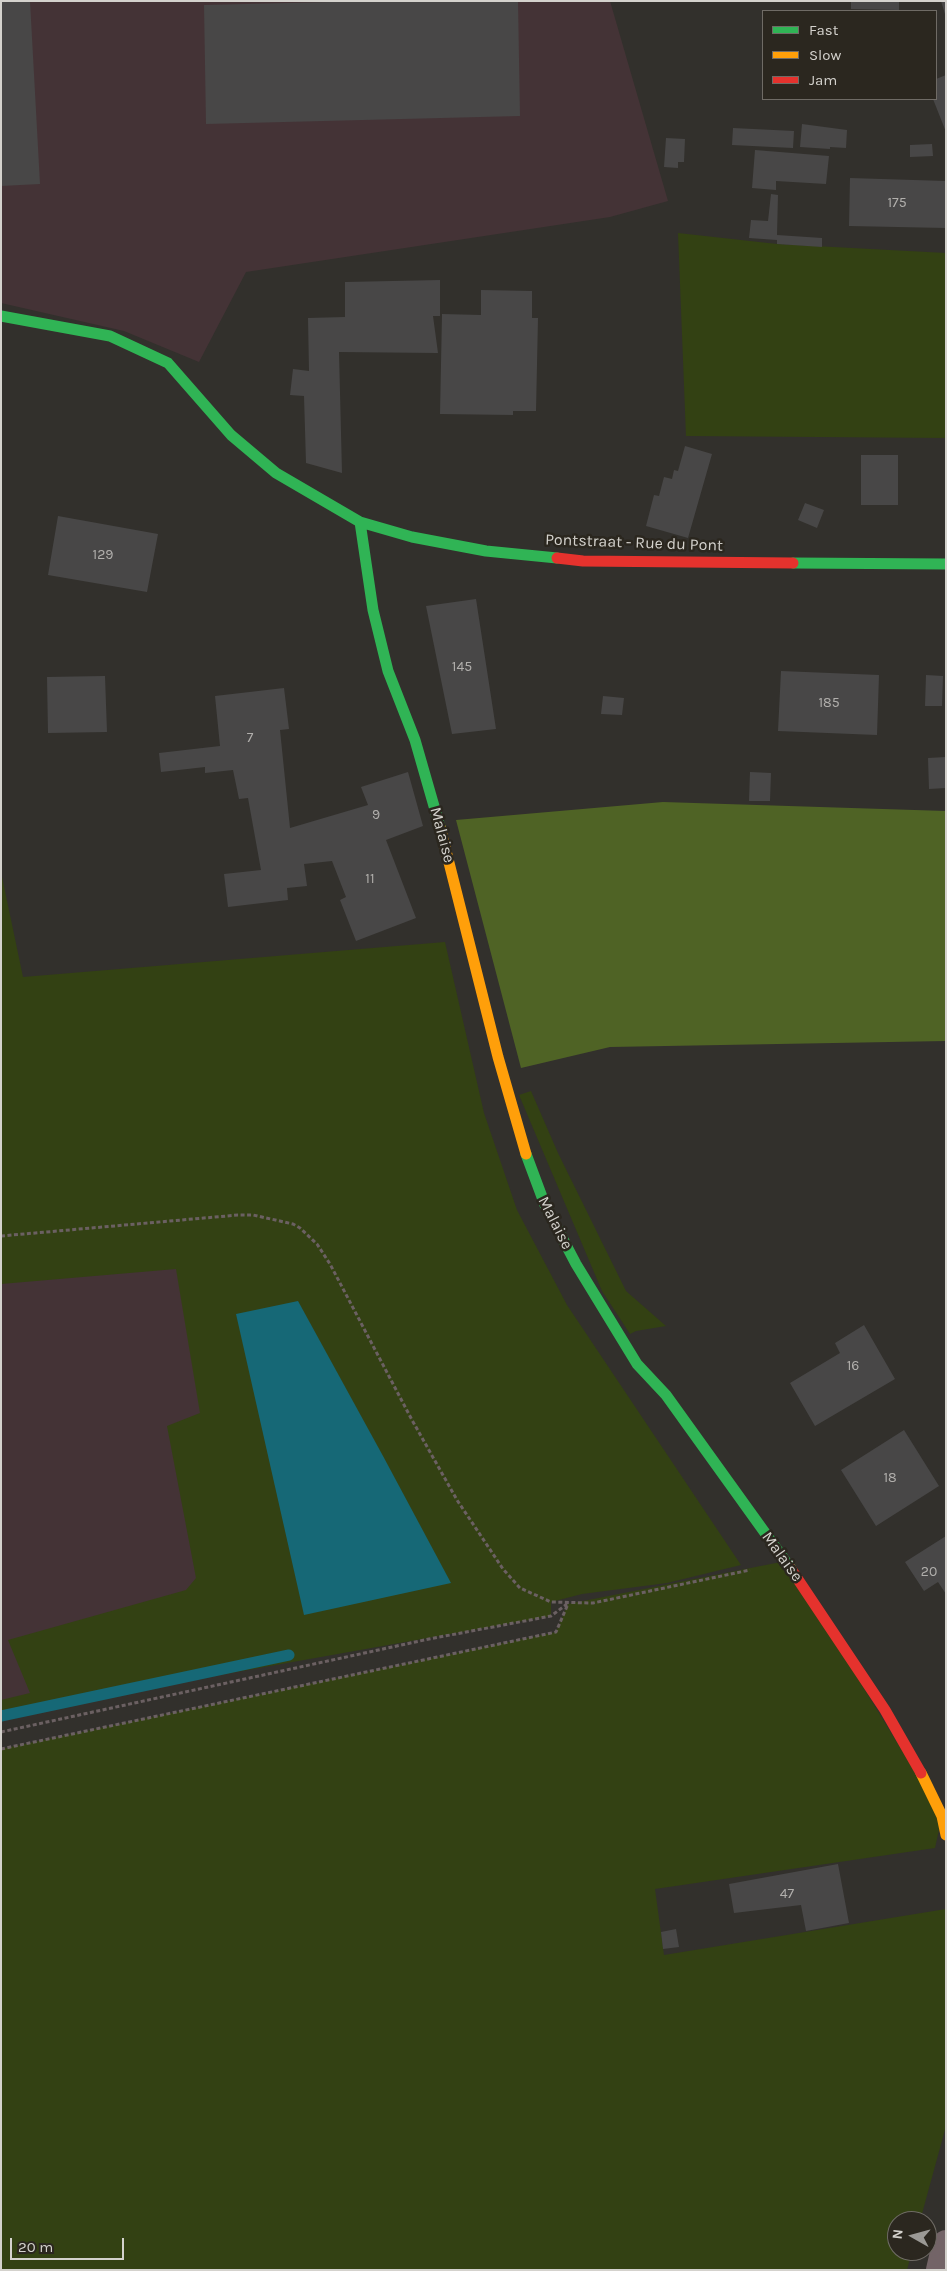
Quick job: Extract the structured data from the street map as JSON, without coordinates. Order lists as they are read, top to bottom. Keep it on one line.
{"streets":{"street":["Pontstraat - Rue du Pont","Malaise"]},"crossings":[["Pontstraat - Rue du Pont","Malaise"]],"house_numbers":["175","129","145","185","7","9","11","16","18","20","47"],"legend":["Fast","Slow","Jam"],"scale_bar":"20 m","north":"left"}
